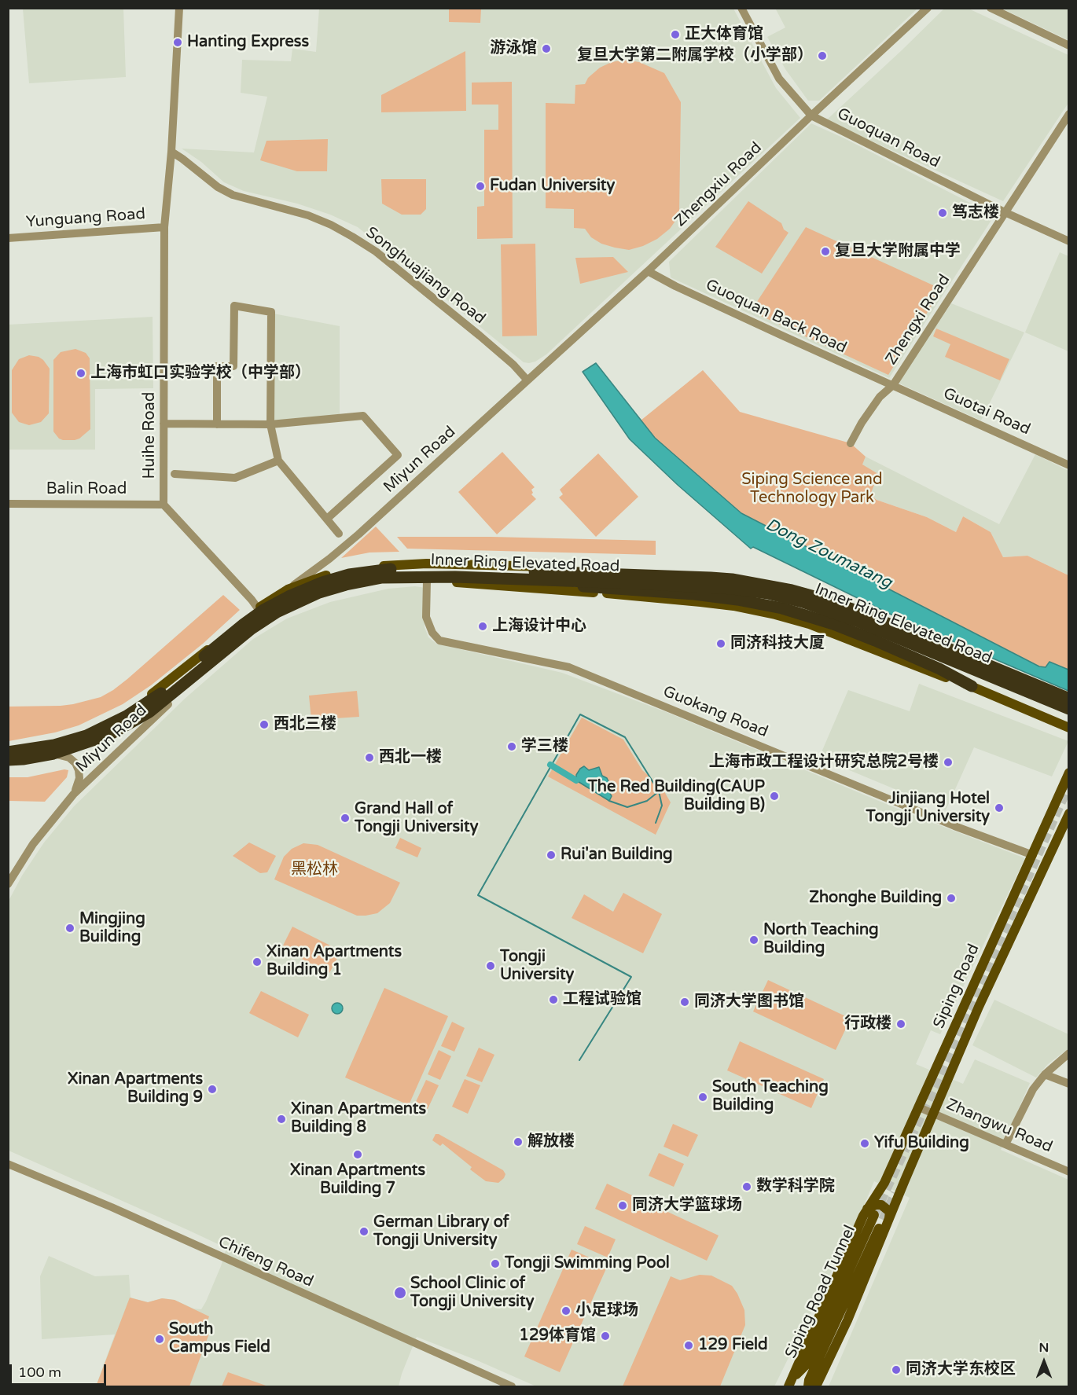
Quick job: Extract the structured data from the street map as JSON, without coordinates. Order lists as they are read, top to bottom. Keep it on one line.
{"streets":{"highway":["Inner Ring Elevated Road"],"main road":["Siping Road","Siping Road Tunnel"],"street":["Guoquan Road","Zhengxiu Road","Yunguang Road","Songhuajiang Road","Guoquan Back Road","Zhengxi Road","Guotai Road","Huihe Road","Miyun Road","Balin Road","Guokang Road","Zhangwu Road","Chifeng Road"]},"crossings":[["Guoquan Road","Zhengxiu Road"],["Guoquan Road","Zhengxi Road"],["Zhengxiu Road","Songhuajiang Road"],["Zhengxiu Road","Guoquan Back Road"],["Zhengxiu Road","Miyun Road"],["Yunguang Road","Huihe Road"],["Songhuajiang Road","Huihe Road"],["Songhuajiang Road","Miyun Road"],["Guoquan Back Road","Zhengxi Road"],["Guoquan Back Road","Guotai Road"],["Zhengxi Road","Guotai Road"],["Huihe Road","Balin Road"],["Guokang Road","Siping Road"],["Siping Road","Zhangwu Road"],["Siping Road","Siping Road Tunnel"]],"water":["Dong Zoumatang"],"parks":["Siping Science and Technology Park","黑松林"],"places":["正大体育馆","Hanting Express","游泳馆","复旦大学第二附属学校（小学部）","Fudan University","笃志楼","复旦大学附属中学","上海市虹口实验学校（中学部）","上海设计中心","同济科技大厦","西北三楼","学三楼","西北一楼","上海市政工程设计研究总院2号楼","The Red Building(CAUP Building B)","Jinjiang Hotel Tongji University","Grand Hall of Tongji University","Rui'an Building","Zhonghe Building","Mingjing Building","North Teaching Building","Xinan Apartments Building 1","Tongji University","工程试验馆","同济大学图书馆","行政楼","Xinan Apartments Building 9","South Teaching Building","Xinan Apartments Building 8","解放楼","Yifu Building","Xinan Apartments Building 7","数学科学院","同济大学篮球场","German Library of Tongji University","Tongji Swimming Pool","School Clinic of Tongji University","小足球场","129体育馆","South Campus Field","129 Field","同济大学东校区"],"scale_bar":"100 m","north":"top"}
